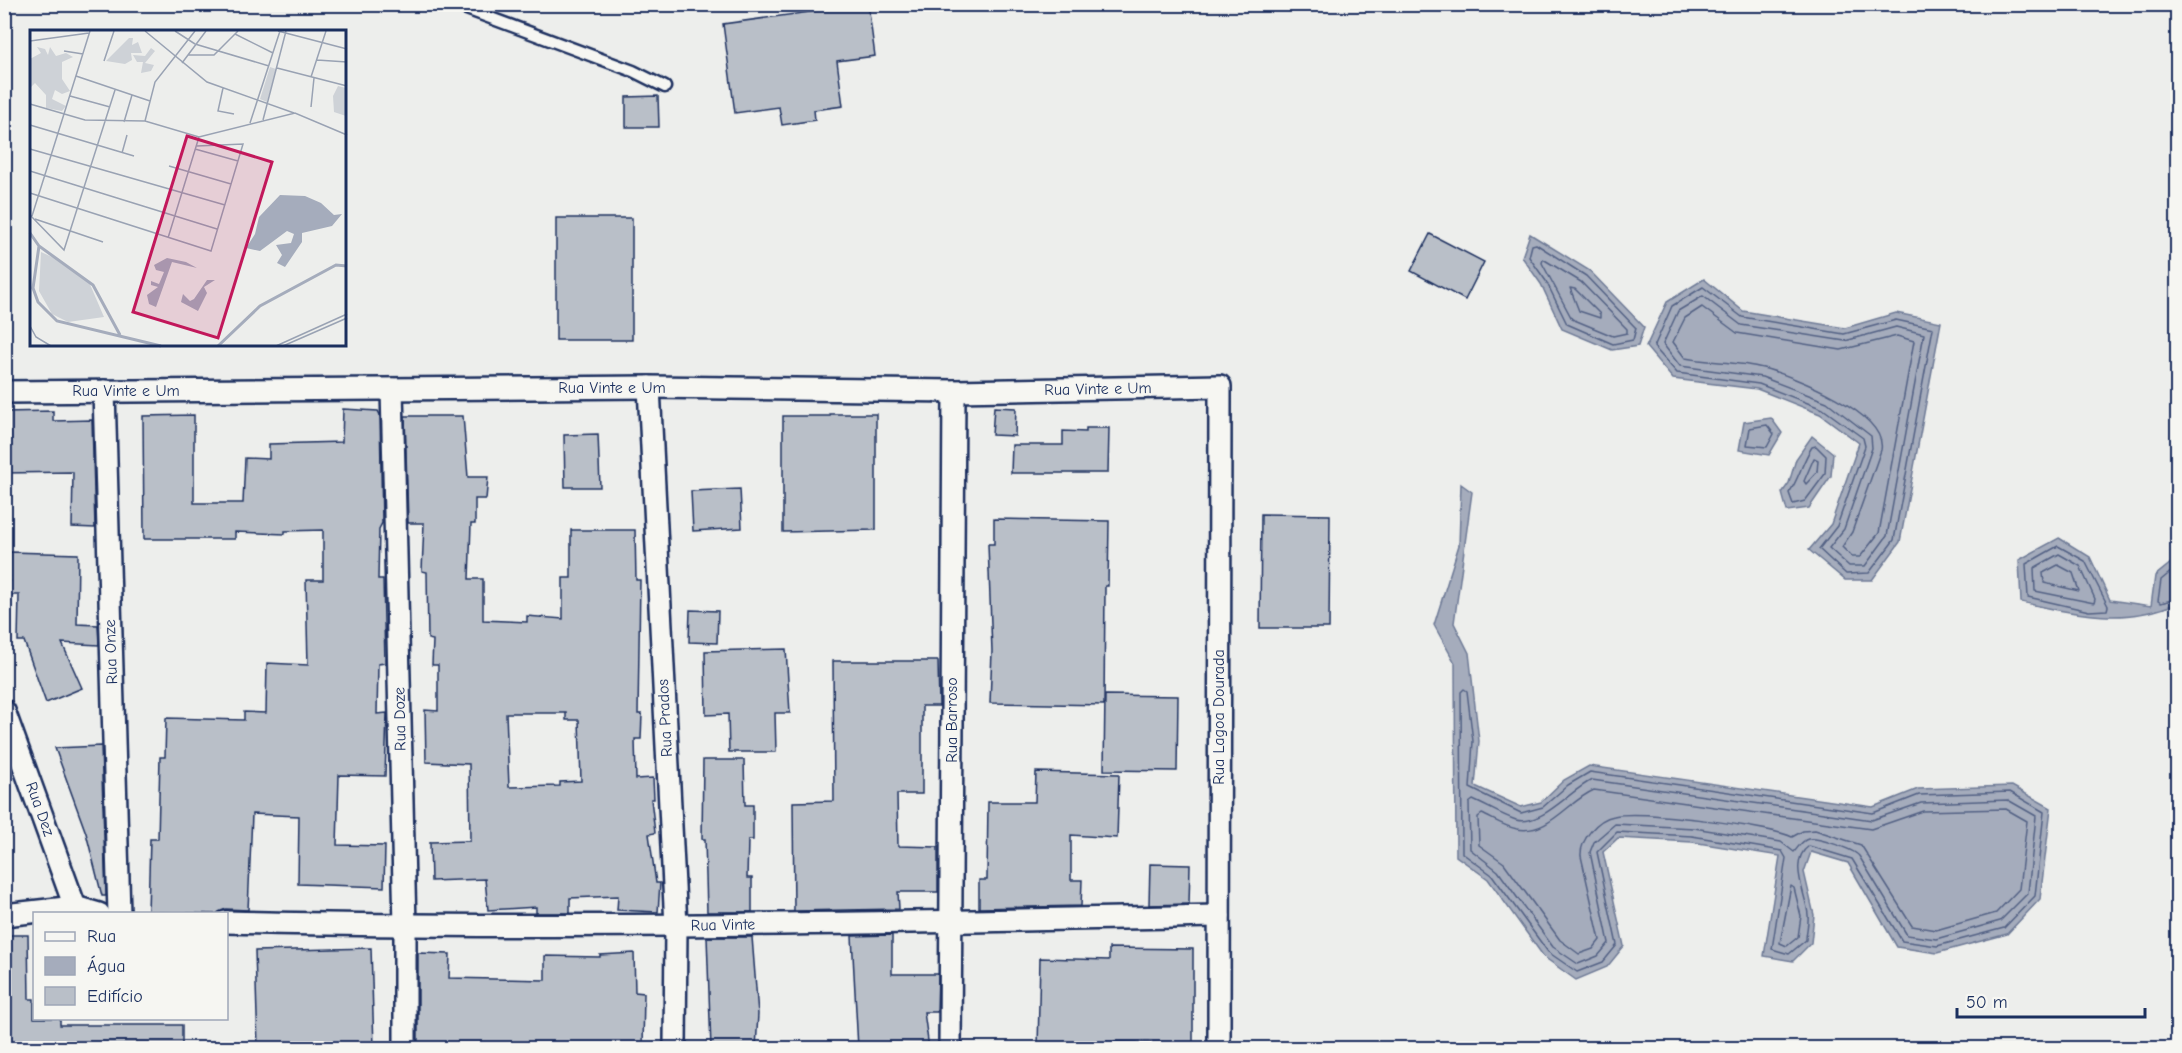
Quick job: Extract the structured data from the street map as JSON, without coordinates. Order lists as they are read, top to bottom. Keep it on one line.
{"streets":{"street":["Rua Vinte e Um","Rua Onze","Rua Lagoa Dourada","Rua Prados","Rua Doze","Rua Barroso","Rua Dez","Rua Vinte"]},"crossings":[["Rua Vinte e Um","Rua Onze"],["Rua Vinte e Um","Rua Lagoa Dourada"],["Rua Vinte e Um","Rua Prados"],["Rua Vinte e Um","Rua Doze"],["Rua Vinte e Um","Rua Barroso"],["Rua Lagoa Dourada","Rua Vinte"],["Rua Prados","Rua Vinte"],["Rua Doze","Rua Vinte"],["Rua Barroso","Rua Vinte"]],"legend":["Rua","Água","Edifício"],"scale_bar":"50 m"}
